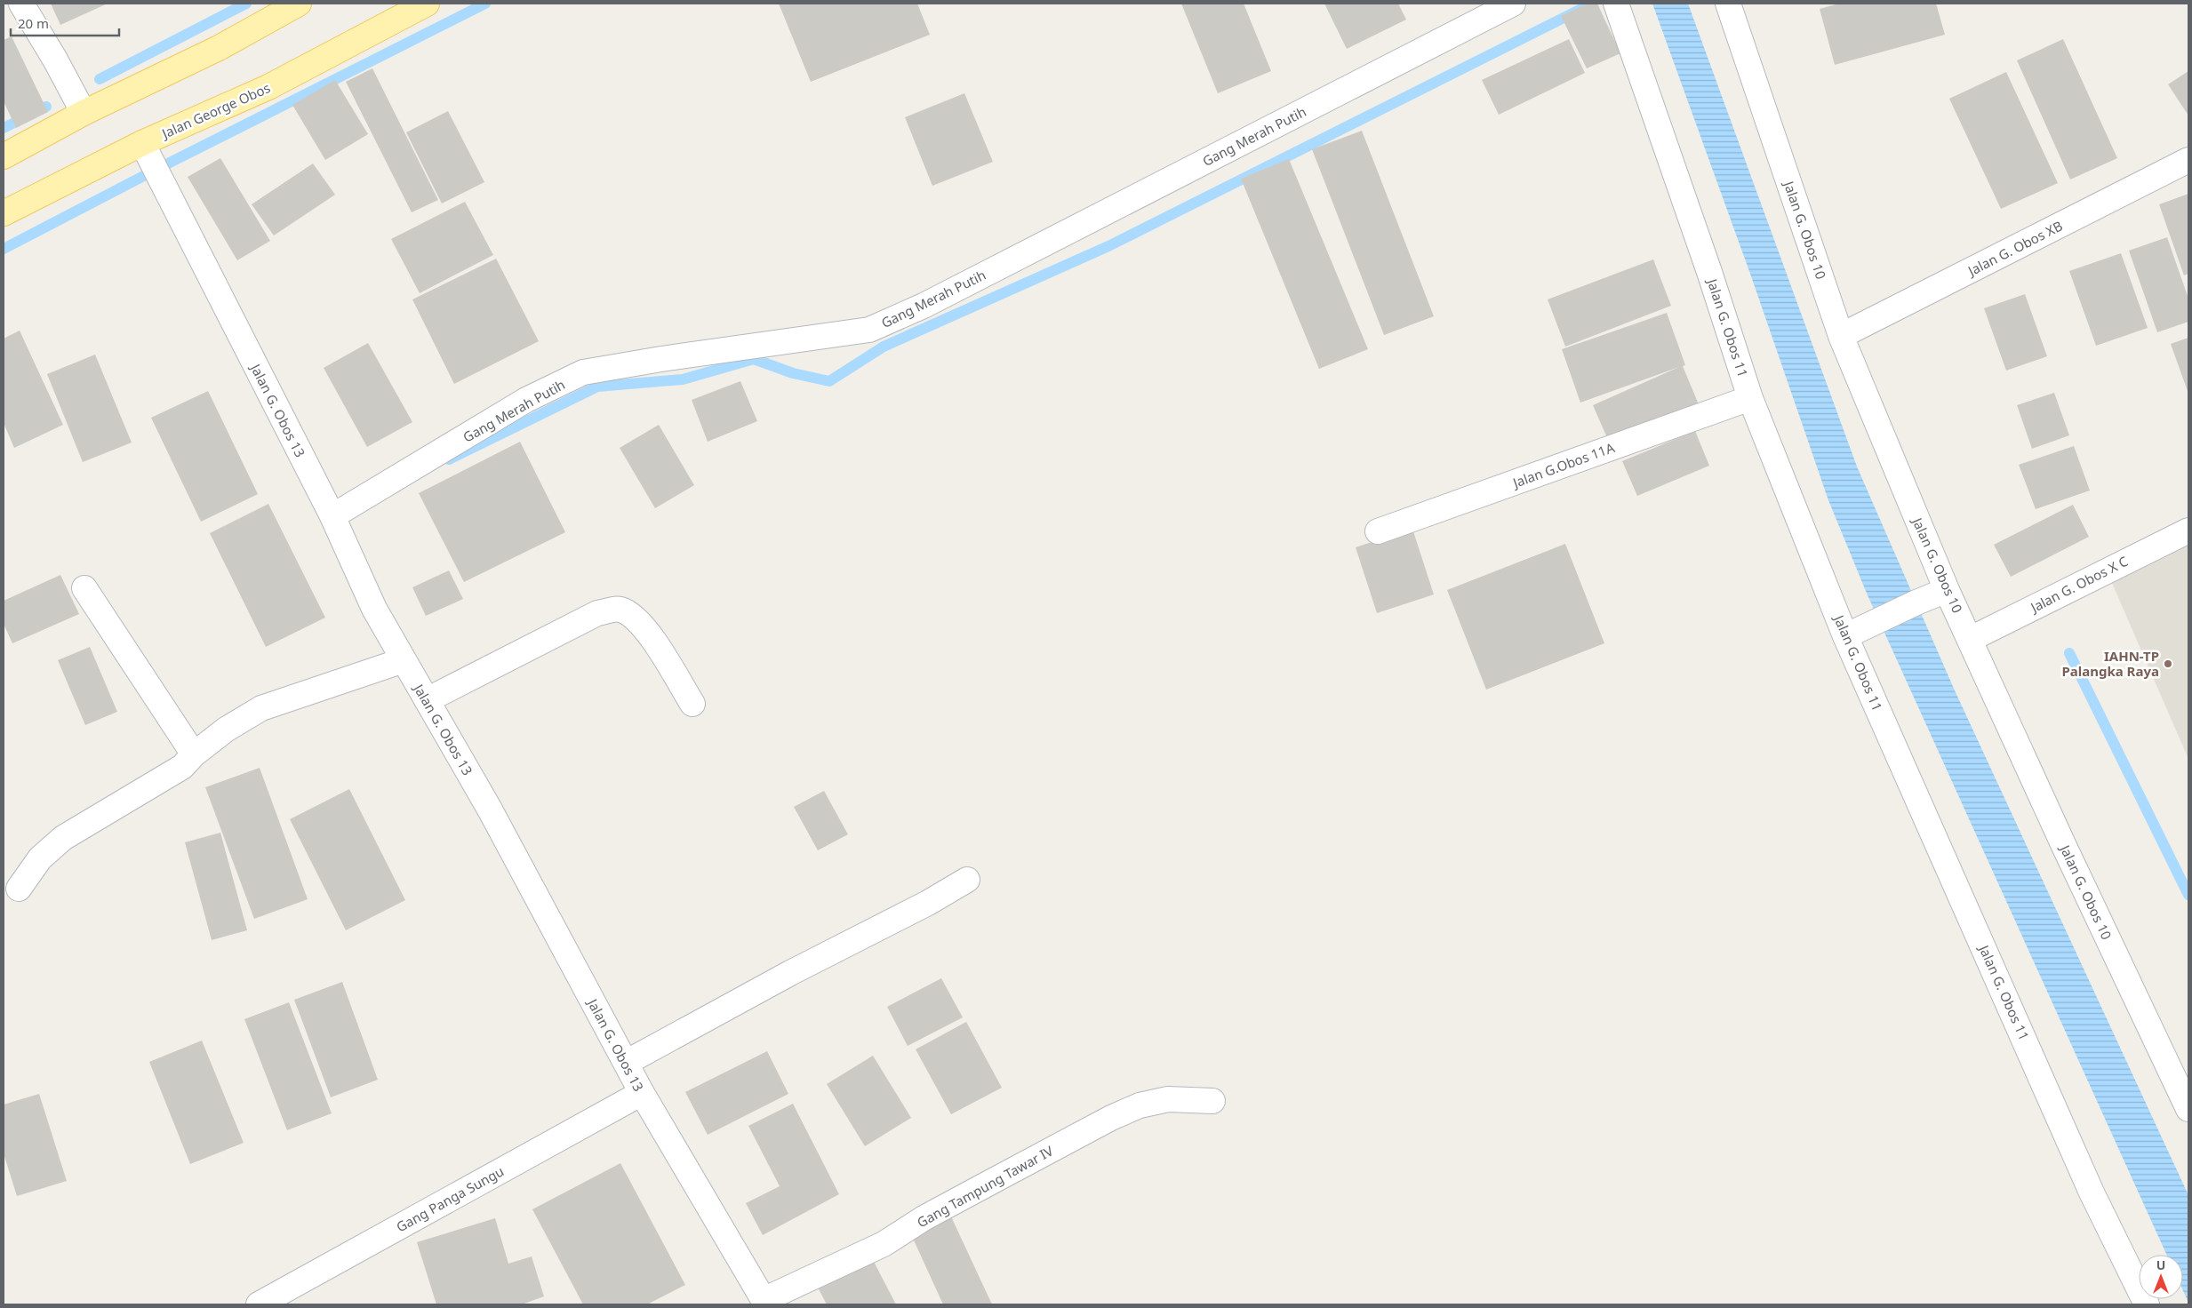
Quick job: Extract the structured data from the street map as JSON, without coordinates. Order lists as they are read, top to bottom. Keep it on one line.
{"streets":{"main road":["Jalan George Obos"],"street":["Gang Merah Putih","Jalan G. Obos 10","Jalan G. Obos XB","Jalan G. Obos 11","Jalan G. Obos 13","Jalan G.Obos 11A","Jalan G. Obos X C","Gang Tampung Tawar IV","Gang Panga Sungu"]},"crossings":[["Jalan George Obos","Jalan G. Obos 13"],["Gang Merah Putih","Jalan G. Obos 13"],["Jalan G. Obos 10","Jalan G. Obos XB"],["Jalan G. Obos 10","Jalan G. Obos X C"],["Jalan G. Obos 11","Jalan G.Obos 11A"],["Jalan G. Obos 13","Gang Tampung Tawar IV"],["Jalan G. Obos 13","Gang Panga Sungu"]],"places":["IAHN-TP Palangka Raya"],"scale_bar":"20 m","north":"top"}
